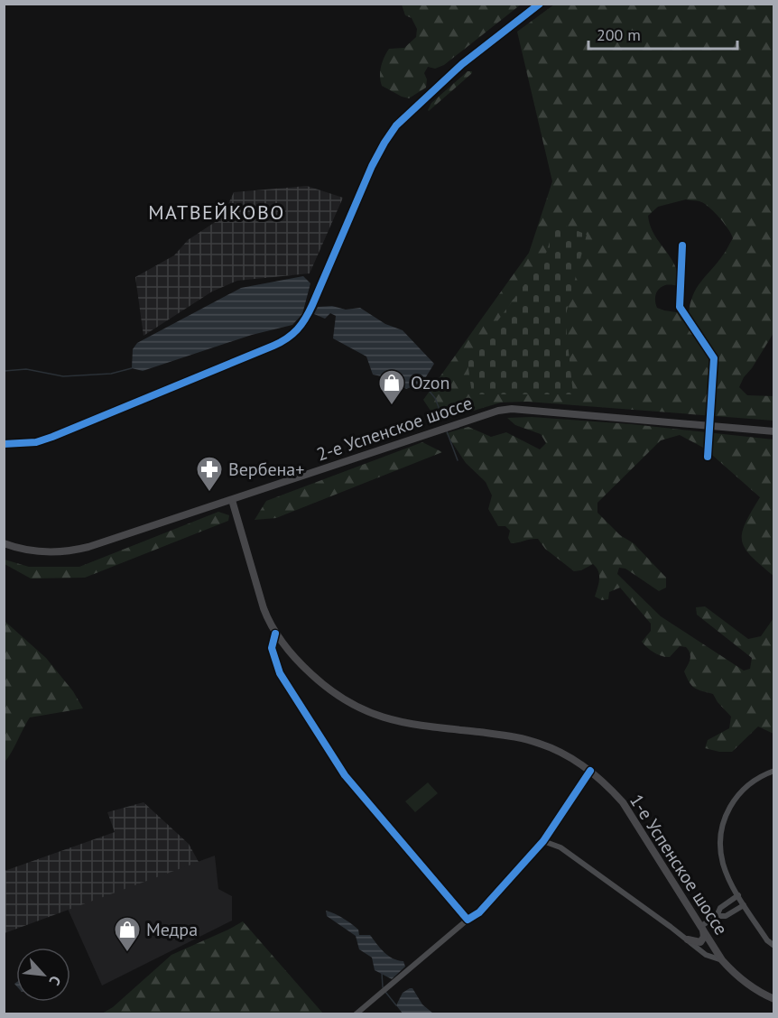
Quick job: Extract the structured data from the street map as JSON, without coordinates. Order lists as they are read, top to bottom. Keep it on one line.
{"streets":{"main road":["2-е Успенское шоссе","1-е Успенское шоссе"]},"crossings":[["2-е Успенское шоссе","1-е Успенское шоссе"]],"districts":["МАТВЕЙКОВО"],"places":{"shop":["Ozon","Медра"],"pharmacy":["Вербена+"]},"scale_bar":"200 m","north":"bottom right"}
